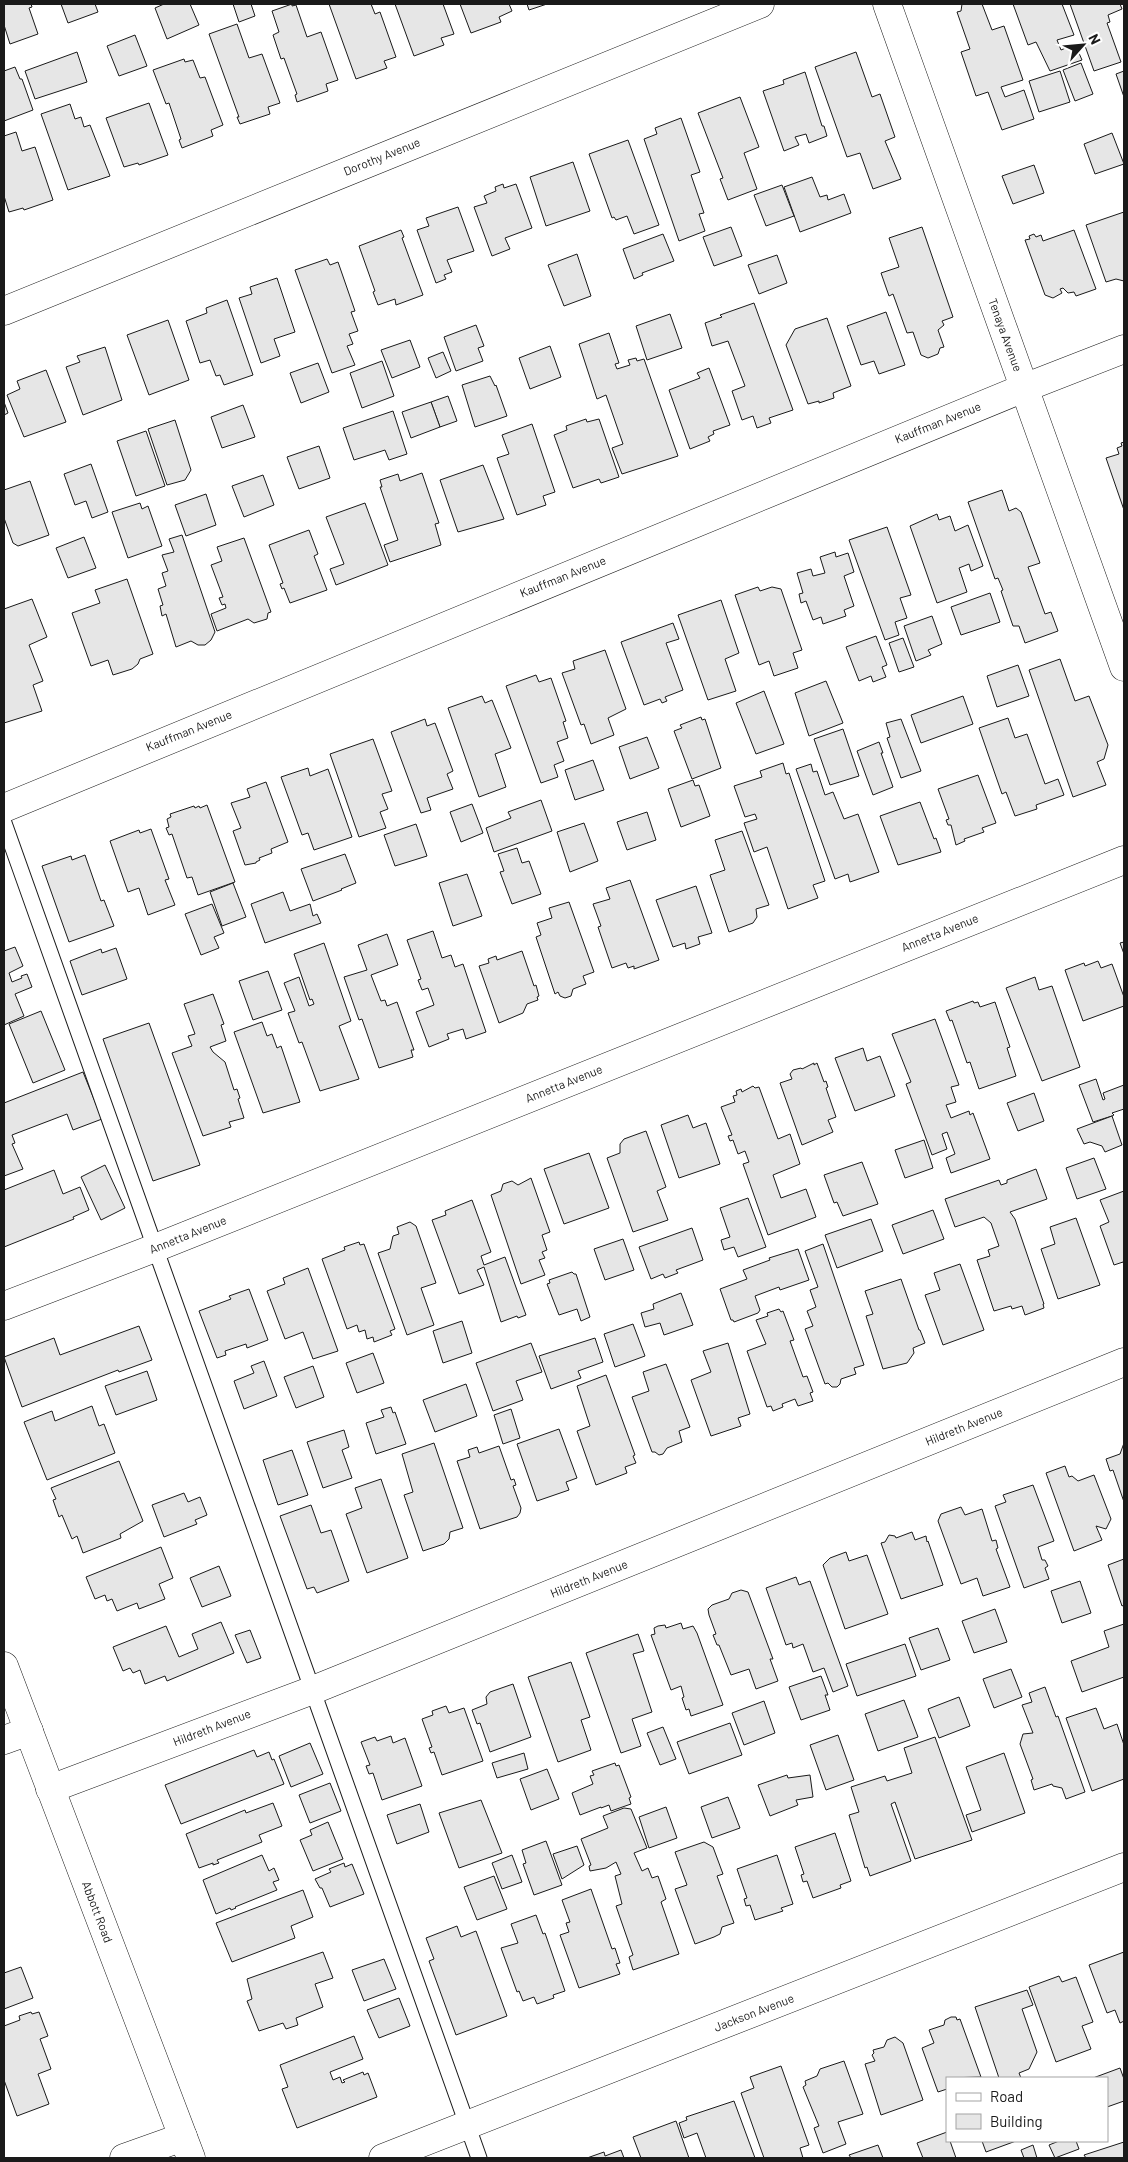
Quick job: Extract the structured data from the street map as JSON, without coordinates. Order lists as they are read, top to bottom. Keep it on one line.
{"streets":{"street":["Dorothy Avenue","Tenaya Avenue","Kauffman Avenue","Annetta Avenue","Hildreth Avenue","Abbott Road","Jackson Avenue"]},"crossings":[["Tenaya Avenue","Kauffman Avenue"],["Hildreth Avenue","Abbott Road"]],"legend":["Road","Building"],"north":"top right"}
